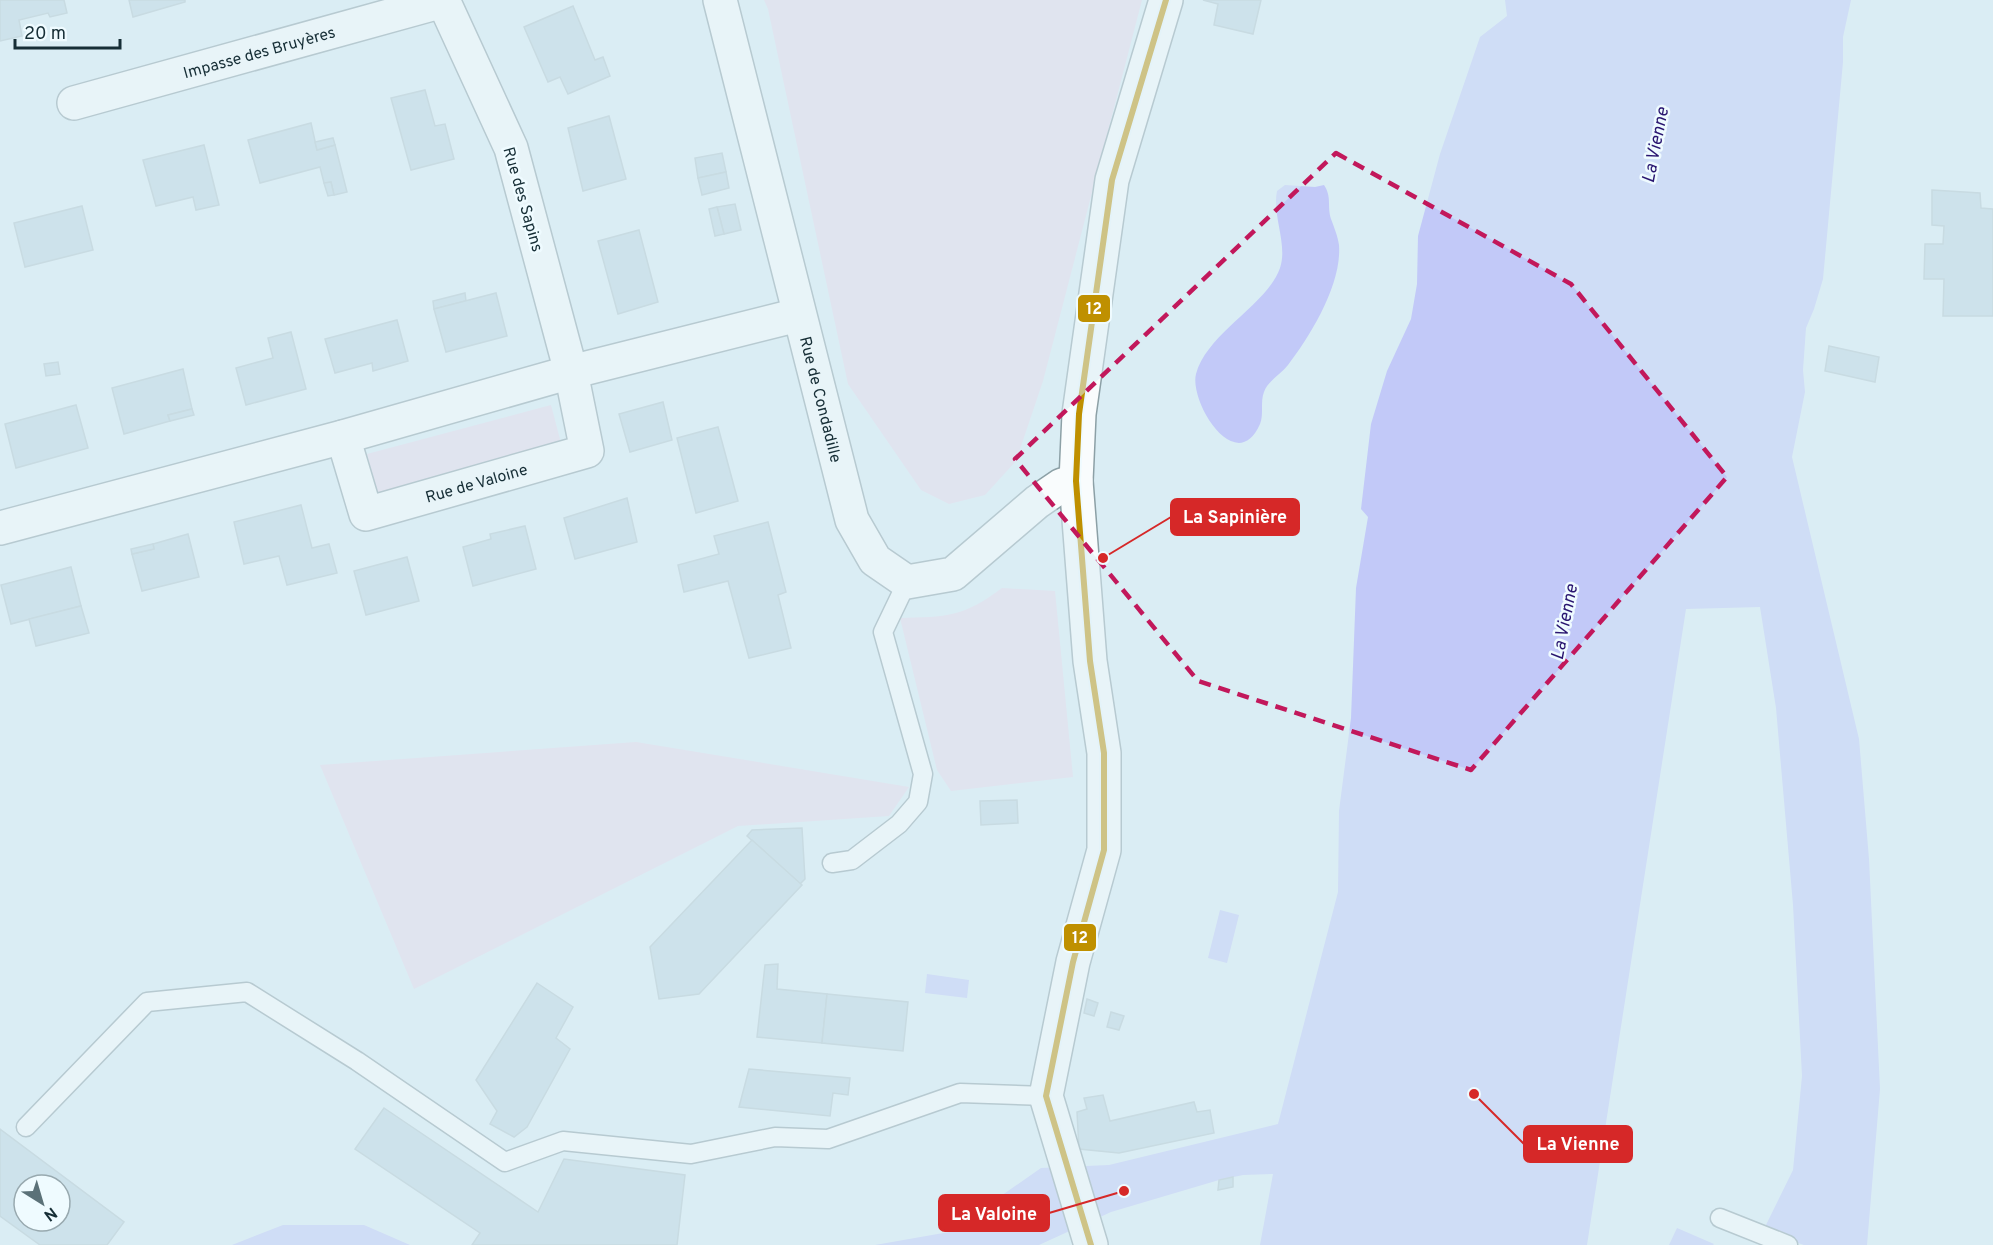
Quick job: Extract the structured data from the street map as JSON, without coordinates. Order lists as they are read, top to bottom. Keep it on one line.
{"streets":{"street":["Impasse des Bruyères","Rue des Sapins","Rue de Condadille","Rue de Valoine"]},"crossings":[["Impasse des Bruyères","Rue des Sapins"],["Rue des Sapins","Rue de Valoine"]],"water":["La Vienne"],"places":["La Sapinière","La Vienne","La Valoine"],"lines":["transit line 12"],"scale_bar":"20 m","north":"bottom right"}
